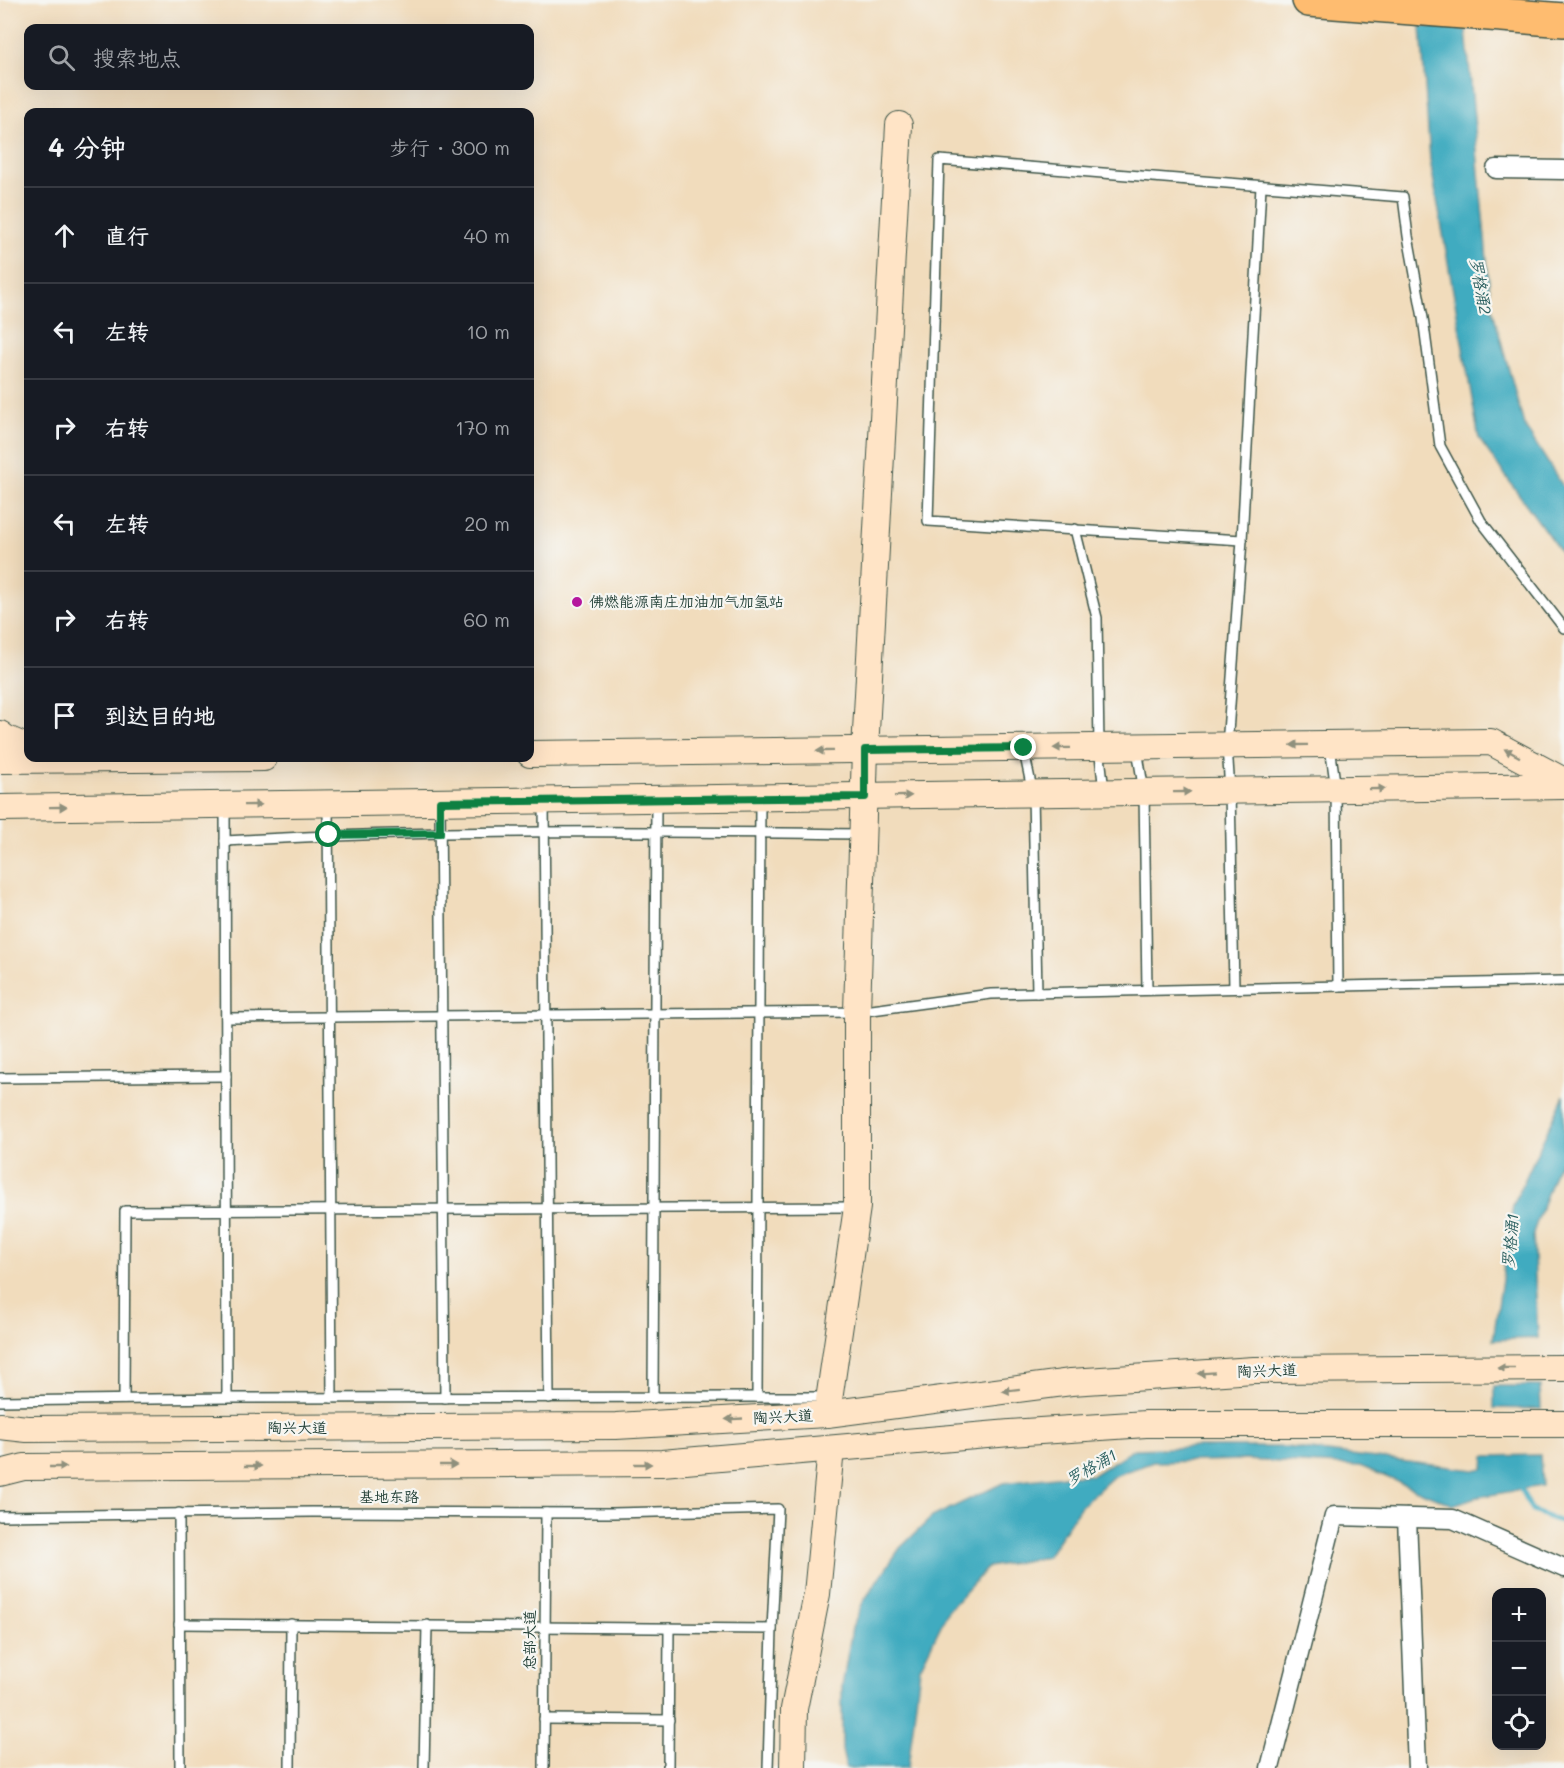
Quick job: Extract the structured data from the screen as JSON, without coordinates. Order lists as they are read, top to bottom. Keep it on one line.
{"streets":{"street":["陶兴大道"],"lane":["基地东路","总部大道"]},"crossings":[["基地东路","总部大道"]],"water":["罗格涌2","罗格涌1"],"places":["佛燃能源南庄加油加气加氢站"],"page":{"search":"搜索地点","heading":["4 分钟","步行 · 300 m"],"list":[["直行","40 m"],["左转","10 m"],["右转","170 m"],["左转","20 m"],["右转","60 m"],"到达目的地"],"map_buttons":["+","−"]}}
